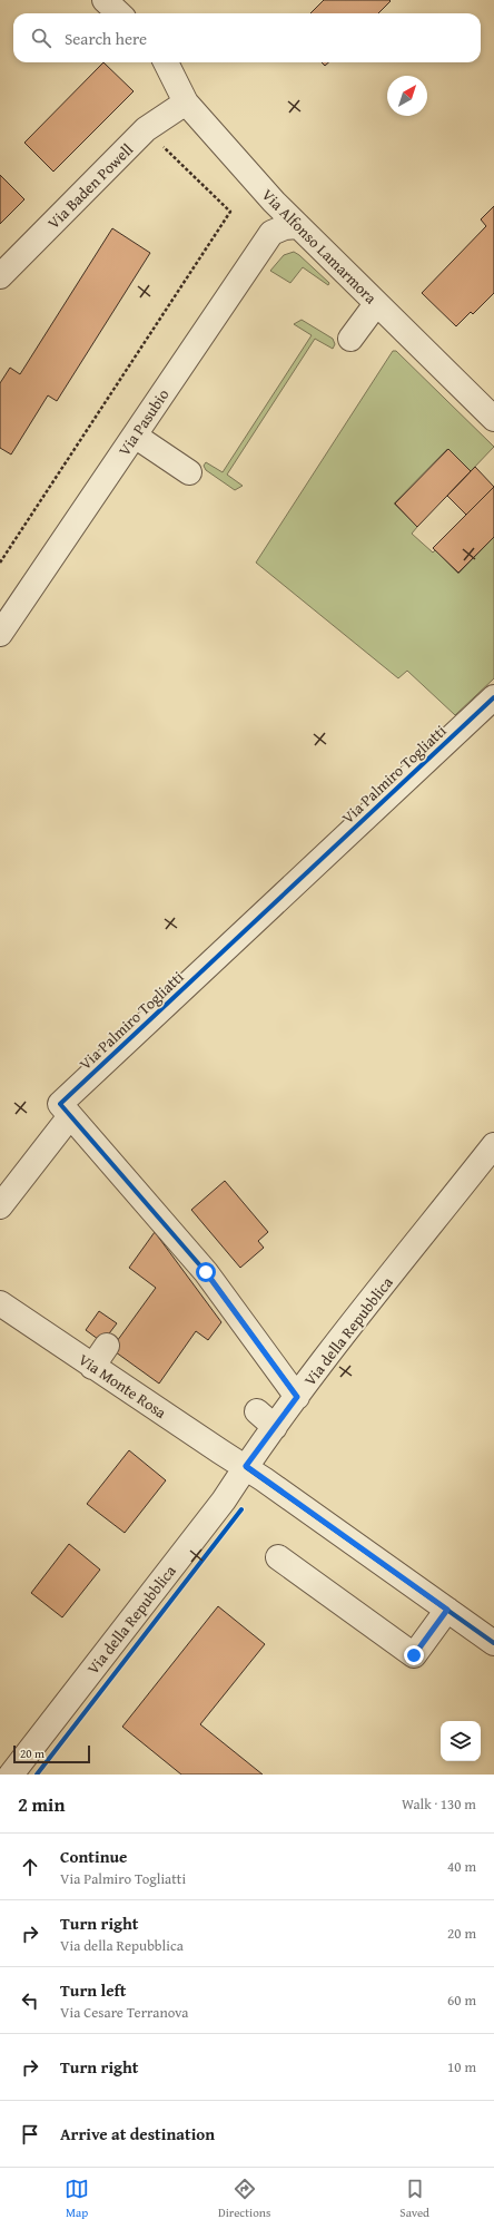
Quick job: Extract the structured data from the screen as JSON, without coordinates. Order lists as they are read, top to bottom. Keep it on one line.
{"streets":{"street":["Via Baden Powell","Via Alfonso Lamarmora","Via Pasubio","Via Palmiro Togliatti","Via della Repubblica","Via Monte Rosa"]},"crossings":[["Via Baden Powell","Via Alfonso Lamarmora"],["Via Alfonso Lamarmora","Via Pasubio"],["Via Palmiro Togliatti","Via della Repubblica"],["Via della Repubblica","Via Monte Rosa"]],"scale_bar":"20 m","north":"top right","page":{"search":"Search here","scale":"20 m","heading":["2 min","Walk · 130 m"],"list":[["Continue","Via Palmiro Togliatti","40 m"],["Turn right","Via della Repubblica","20 m"],["Turn left","Via Cesare Terranova","60 m"],["Turn right","10 m"],"Arrive at destination"],"nav":["Map","Directions","Saved"]}}
